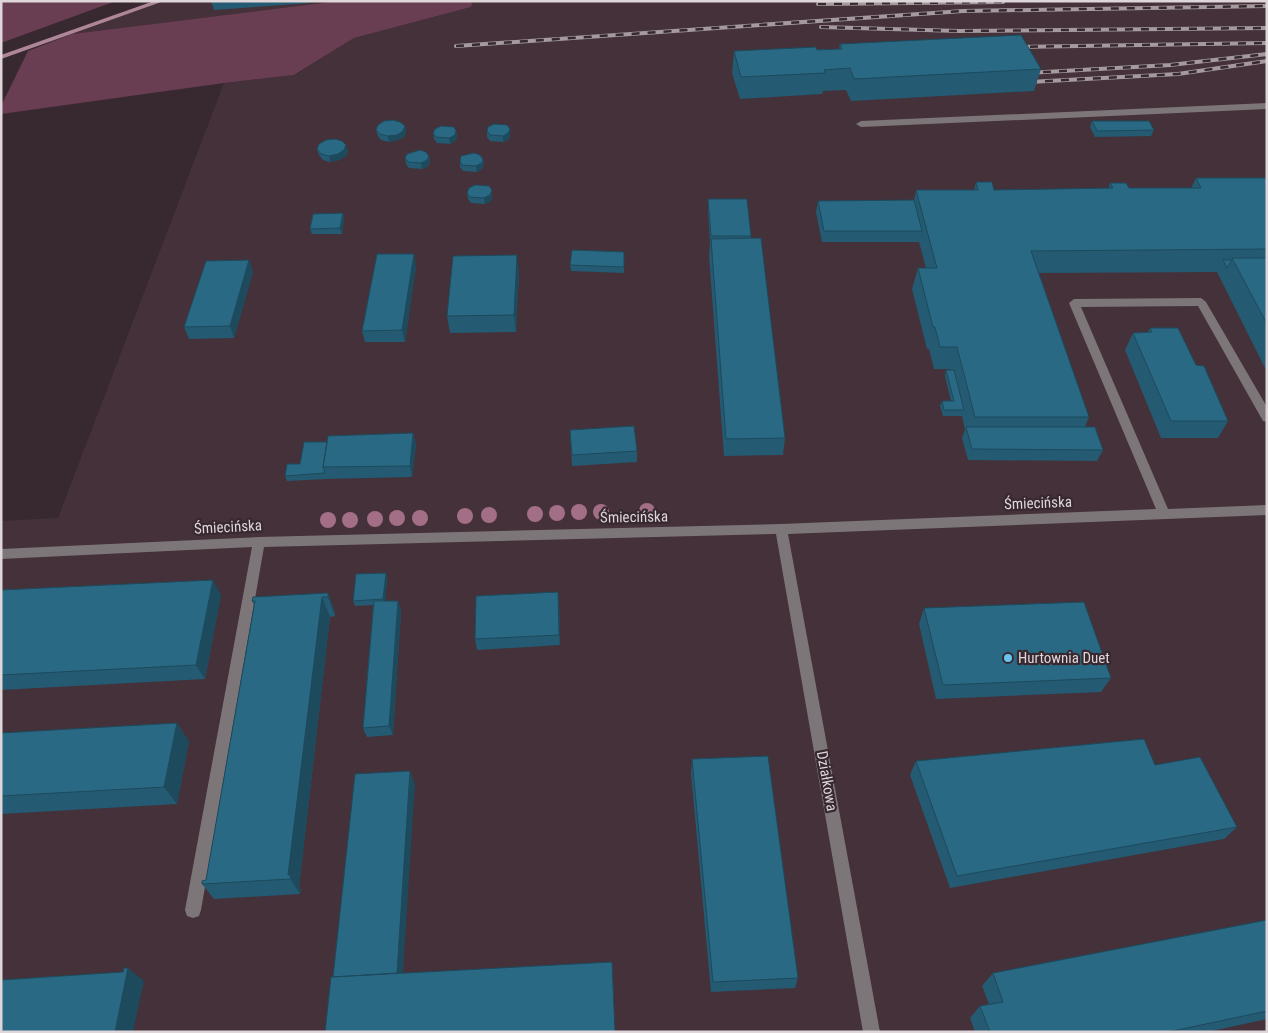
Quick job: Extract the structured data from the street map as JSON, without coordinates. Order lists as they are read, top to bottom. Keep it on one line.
{"streets":{"street":["Śmiecińska","Działkowa"]},"crossings":[["Śmiecińska","Działkowa"]],"places":["Hurtownia Duet"]}
